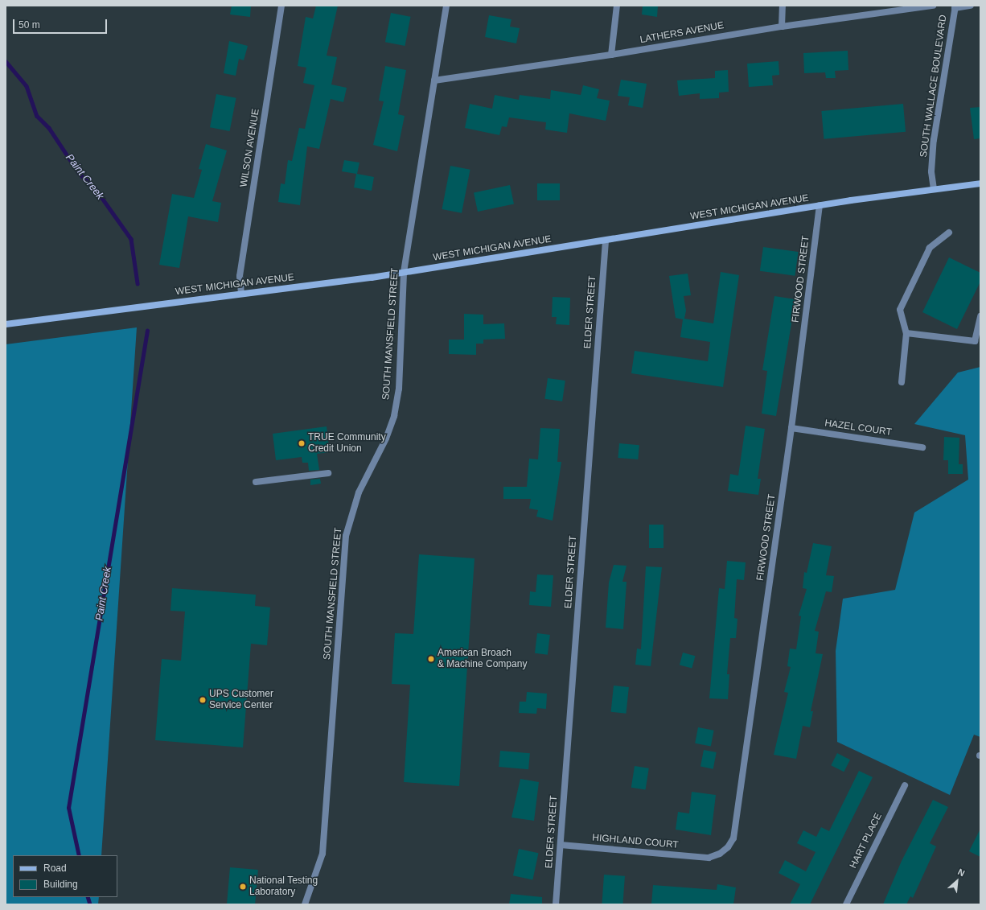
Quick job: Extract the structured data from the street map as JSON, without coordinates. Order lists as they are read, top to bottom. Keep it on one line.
{"streets":{"main road":["WEST MICHIGAN AVENUE"],"street":["LATHERS AVENUE","SOUTH WALLACE BOULEVARD","WILSON AVENUE","FIRWOOD STREET","ELDER STREET","SOUTH MANSFIELD STREET","HAZEL COURT","HART PLACE","HIGHLAND COURT"]},"crossings":[["LATHERS AVENUE","SOUTH MANSFIELD STREET"],["SOUTH WALLACE BOULEVARD","WEST MICHIGAN AVENUE"],["WILSON AVENUE","WEST MICHIGAN AVENUE"],["WEST MICHIGAN AVENUE","FIRWOOD STREET"],["WEST MICHIGAN AVENUE","ELDER STREET"],["WEST MICHIGAN AVENUE","SOUTH MANSFIELD STREET"],["FIRWOOD STREET","HAZEL COURT"],["FIRWOOD STREET","HIGHLAND COURT"],["ELDER STREET","HIGHLAND COURT"]],"water":["Paint Creek"],"places":["TRUE Community Credit Union","American Broach & Machine Company","UPS Customer Service Center","National Testing Laboratory"],"legend":["Road","Building"],"scale_bar":"50 m","north":"top right"}
